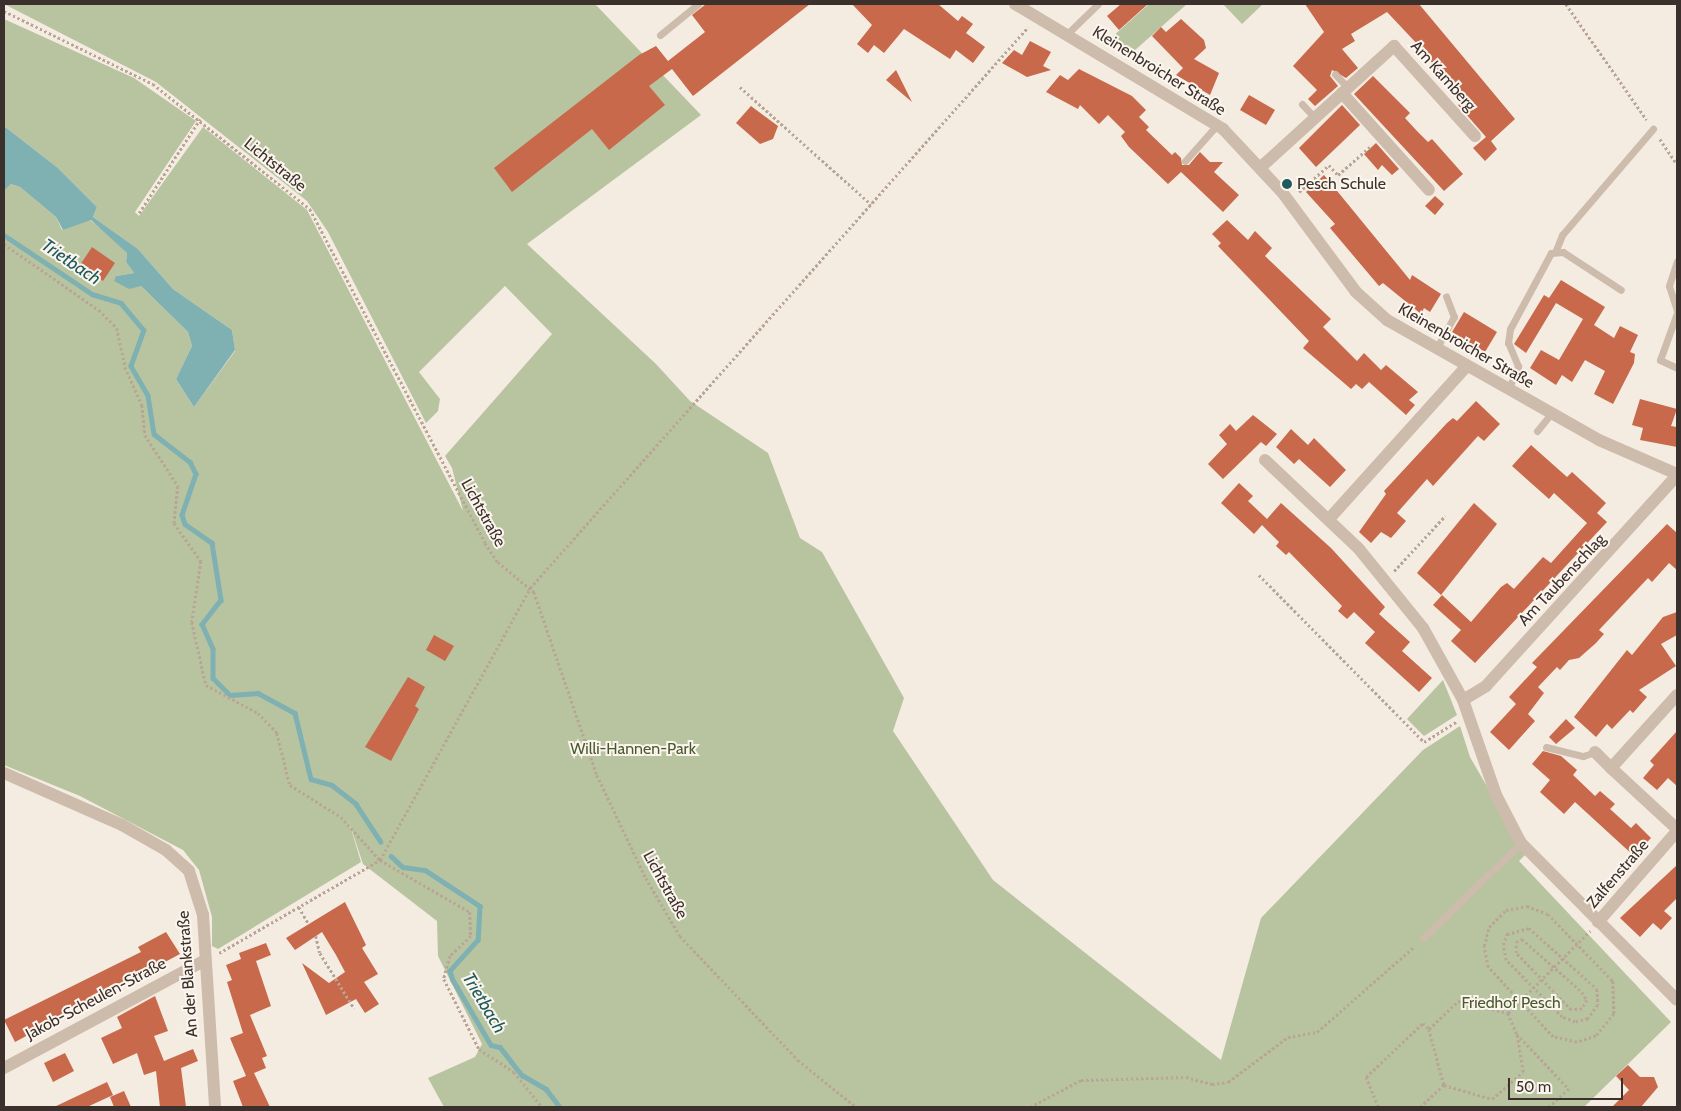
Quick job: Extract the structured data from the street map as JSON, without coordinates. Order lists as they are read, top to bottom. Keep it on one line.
{"streets":{"street":["Kleinenbroicher Straße","Am Kamberg","Am Taubenschlag","Zalfenstraße","An der Blankstraße","Jakob-Scheulen-Straße"],"path":["Lichtstraße"]},"crossings":[["Kleinenbroicher Straße","Am Kamberg"],["Kleinenbroicher Straße","Am Taubenschlag"],["An der Blankstraße","Jakob-Scheulen-Straße"]],"water":["Trietbach"],"parks":["Willi-Hannen-Park","Friedhof Pesch"],"places":["Pesch Schule"],"scale_bar":"50 m"}
